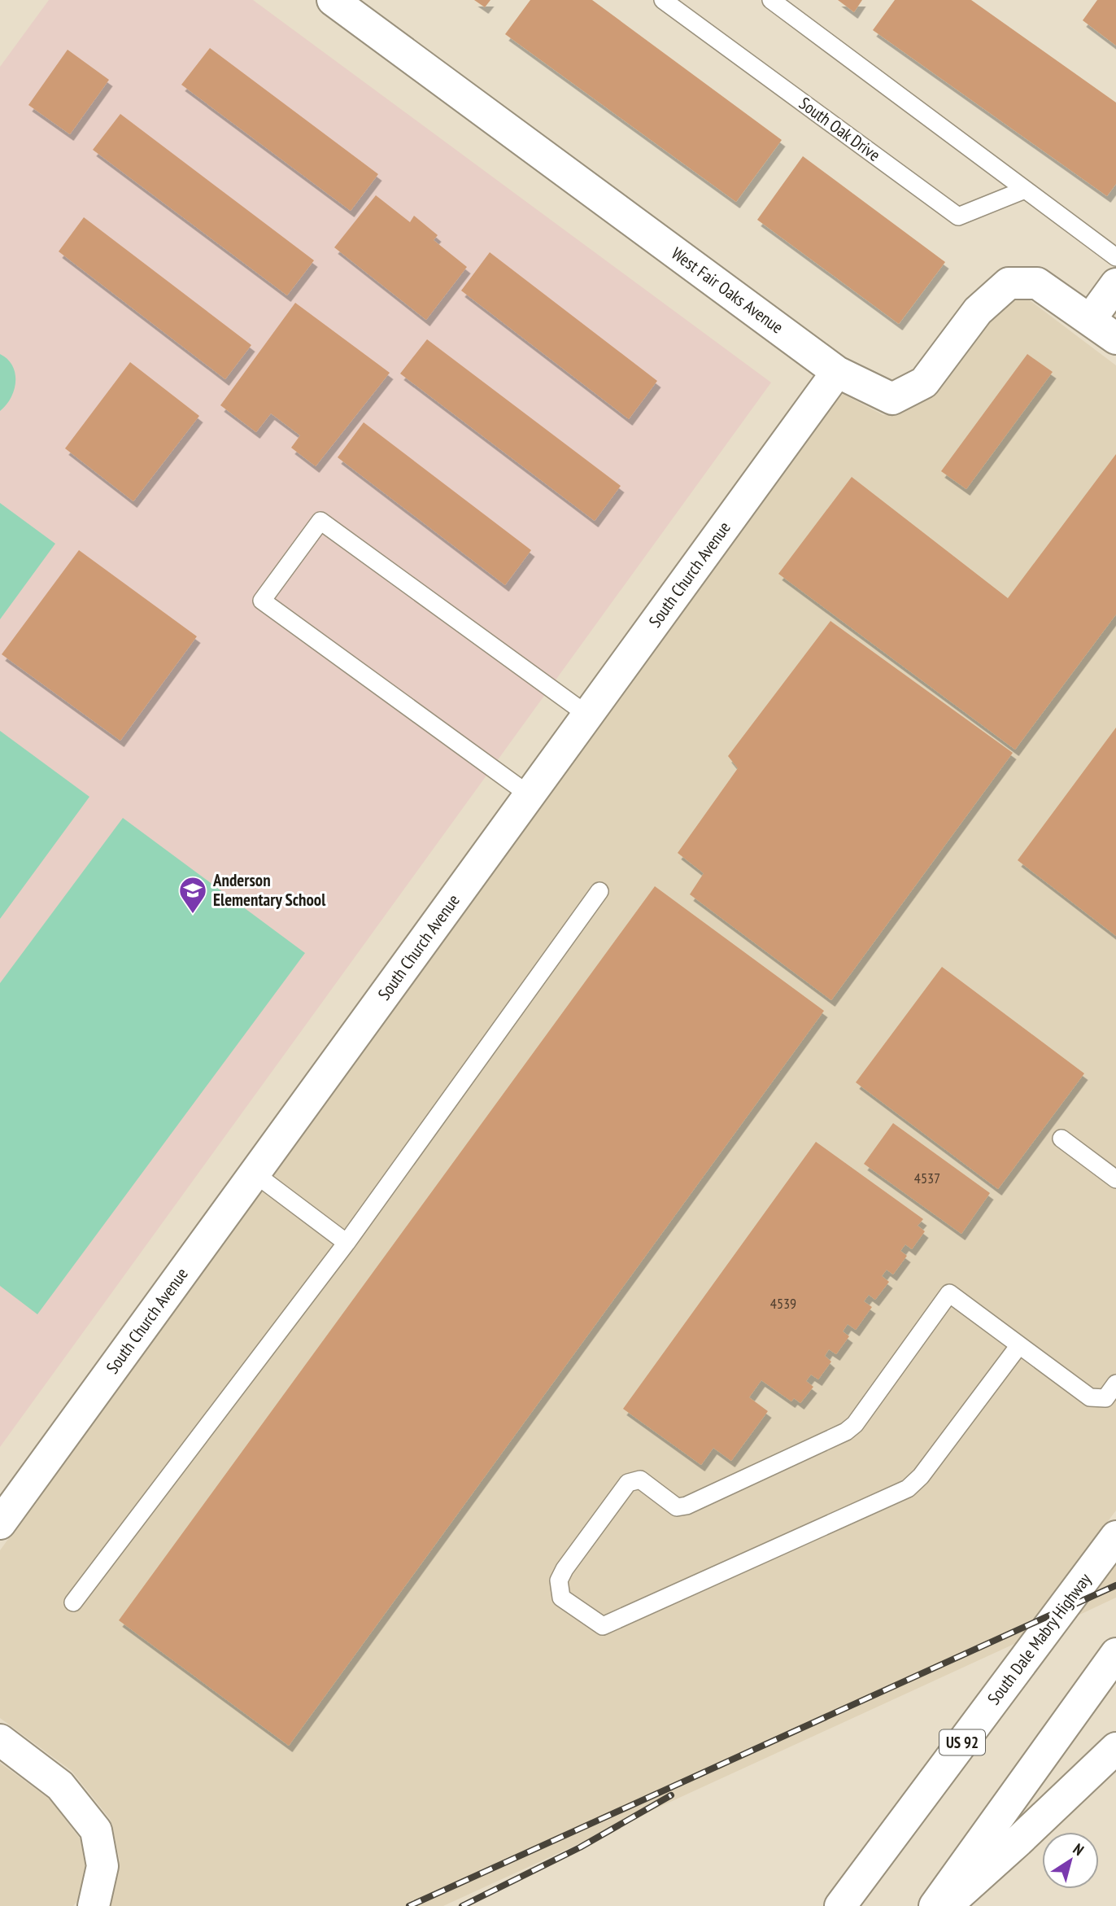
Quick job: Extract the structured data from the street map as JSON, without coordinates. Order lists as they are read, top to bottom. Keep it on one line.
{"streets":{"main road":["West Fair Oaks Avenue","South Church Avenue","South Dale Mabry Highway","US 92"],"lane":["South Oak Drive"]},"crossings":[["West Fair Oaks Avenue","South Church Avenue"]],"places":{"school or university":["Anderson Elementary School"]},"house_numbers":["4537","4539"],"north":"top right"}
